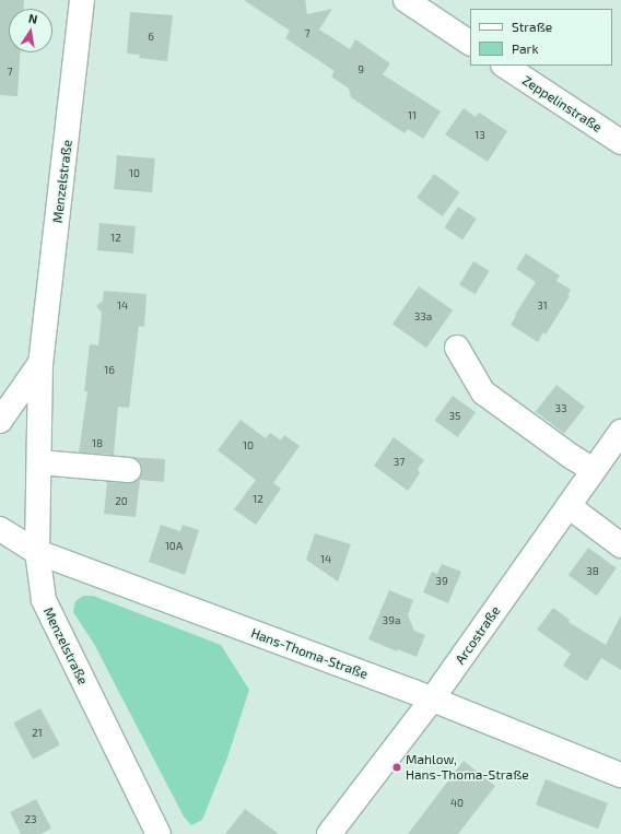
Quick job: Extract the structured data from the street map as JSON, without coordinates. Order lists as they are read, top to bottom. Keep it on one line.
{"streets":{"street":["Zeppelinstraße","Menzelstraße","Arcostraße","Hans-Thoma-Straße"]},"crossings":[["Menzelstraße","Hans-Thoma-Straße"],["Arcostraße","Hans-Thoma-Straße"]],"places":["Mahlow, Hans-Thoma-Straße"],"house_numbers":["7","6","9","7","11","13","10","12","14","31","33a","16","33","35","18","10","37","12","20","10A","14","38","39","39a","21","40","23"],"legend":["Straße","Park"],"north":"top"}
